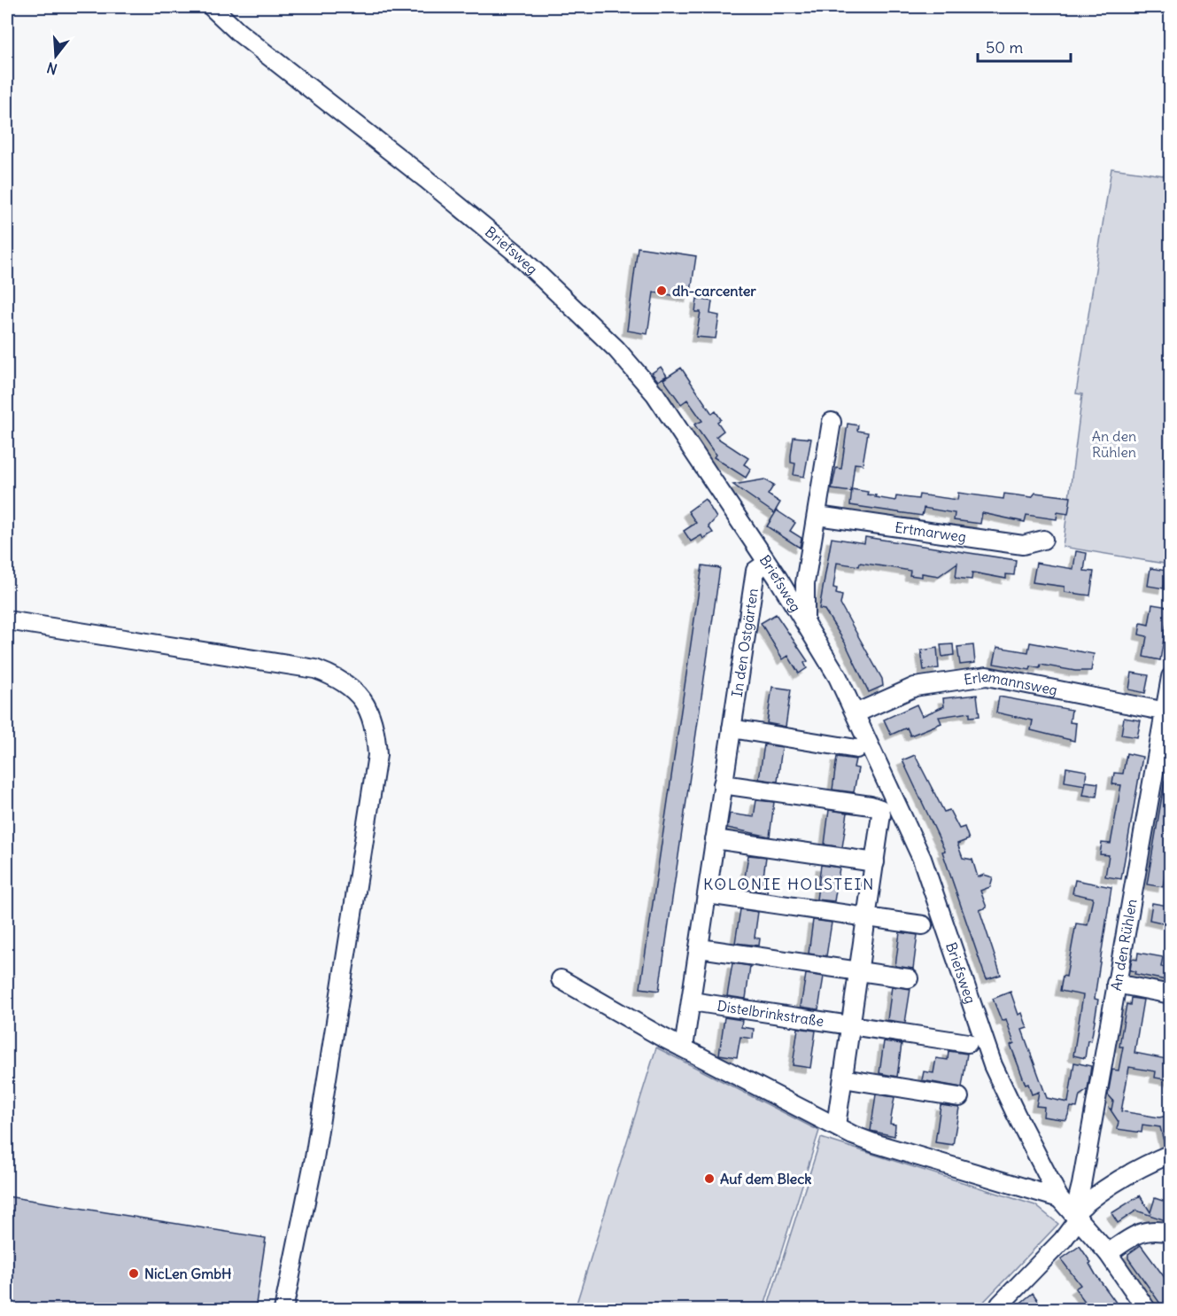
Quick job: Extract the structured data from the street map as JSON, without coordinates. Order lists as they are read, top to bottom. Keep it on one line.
{"streets":{"street":["Briefsweg","Ertmarweg","In den Ostgärten","Erlemannsweg","An den Rühlen","Distelbrinkstraße"]},"crossings":[["Briefsweg","In den Ostgärten"],["Briefsweg","Erlemannsweg"],["Briefsweg","An den Rühlen"],["In den Ostgärten","Distelbrinkstraße"],["Erlemannsweg","An den Rühlen"]],"districts":["KOLONIE HOLSTEIN"],"parks":["An den Rühlen"],"places":["dh-carcenter","Auf dem Bleck","NicLen GmbH"],"scale_bar":"50 m","north":"bottom"}
